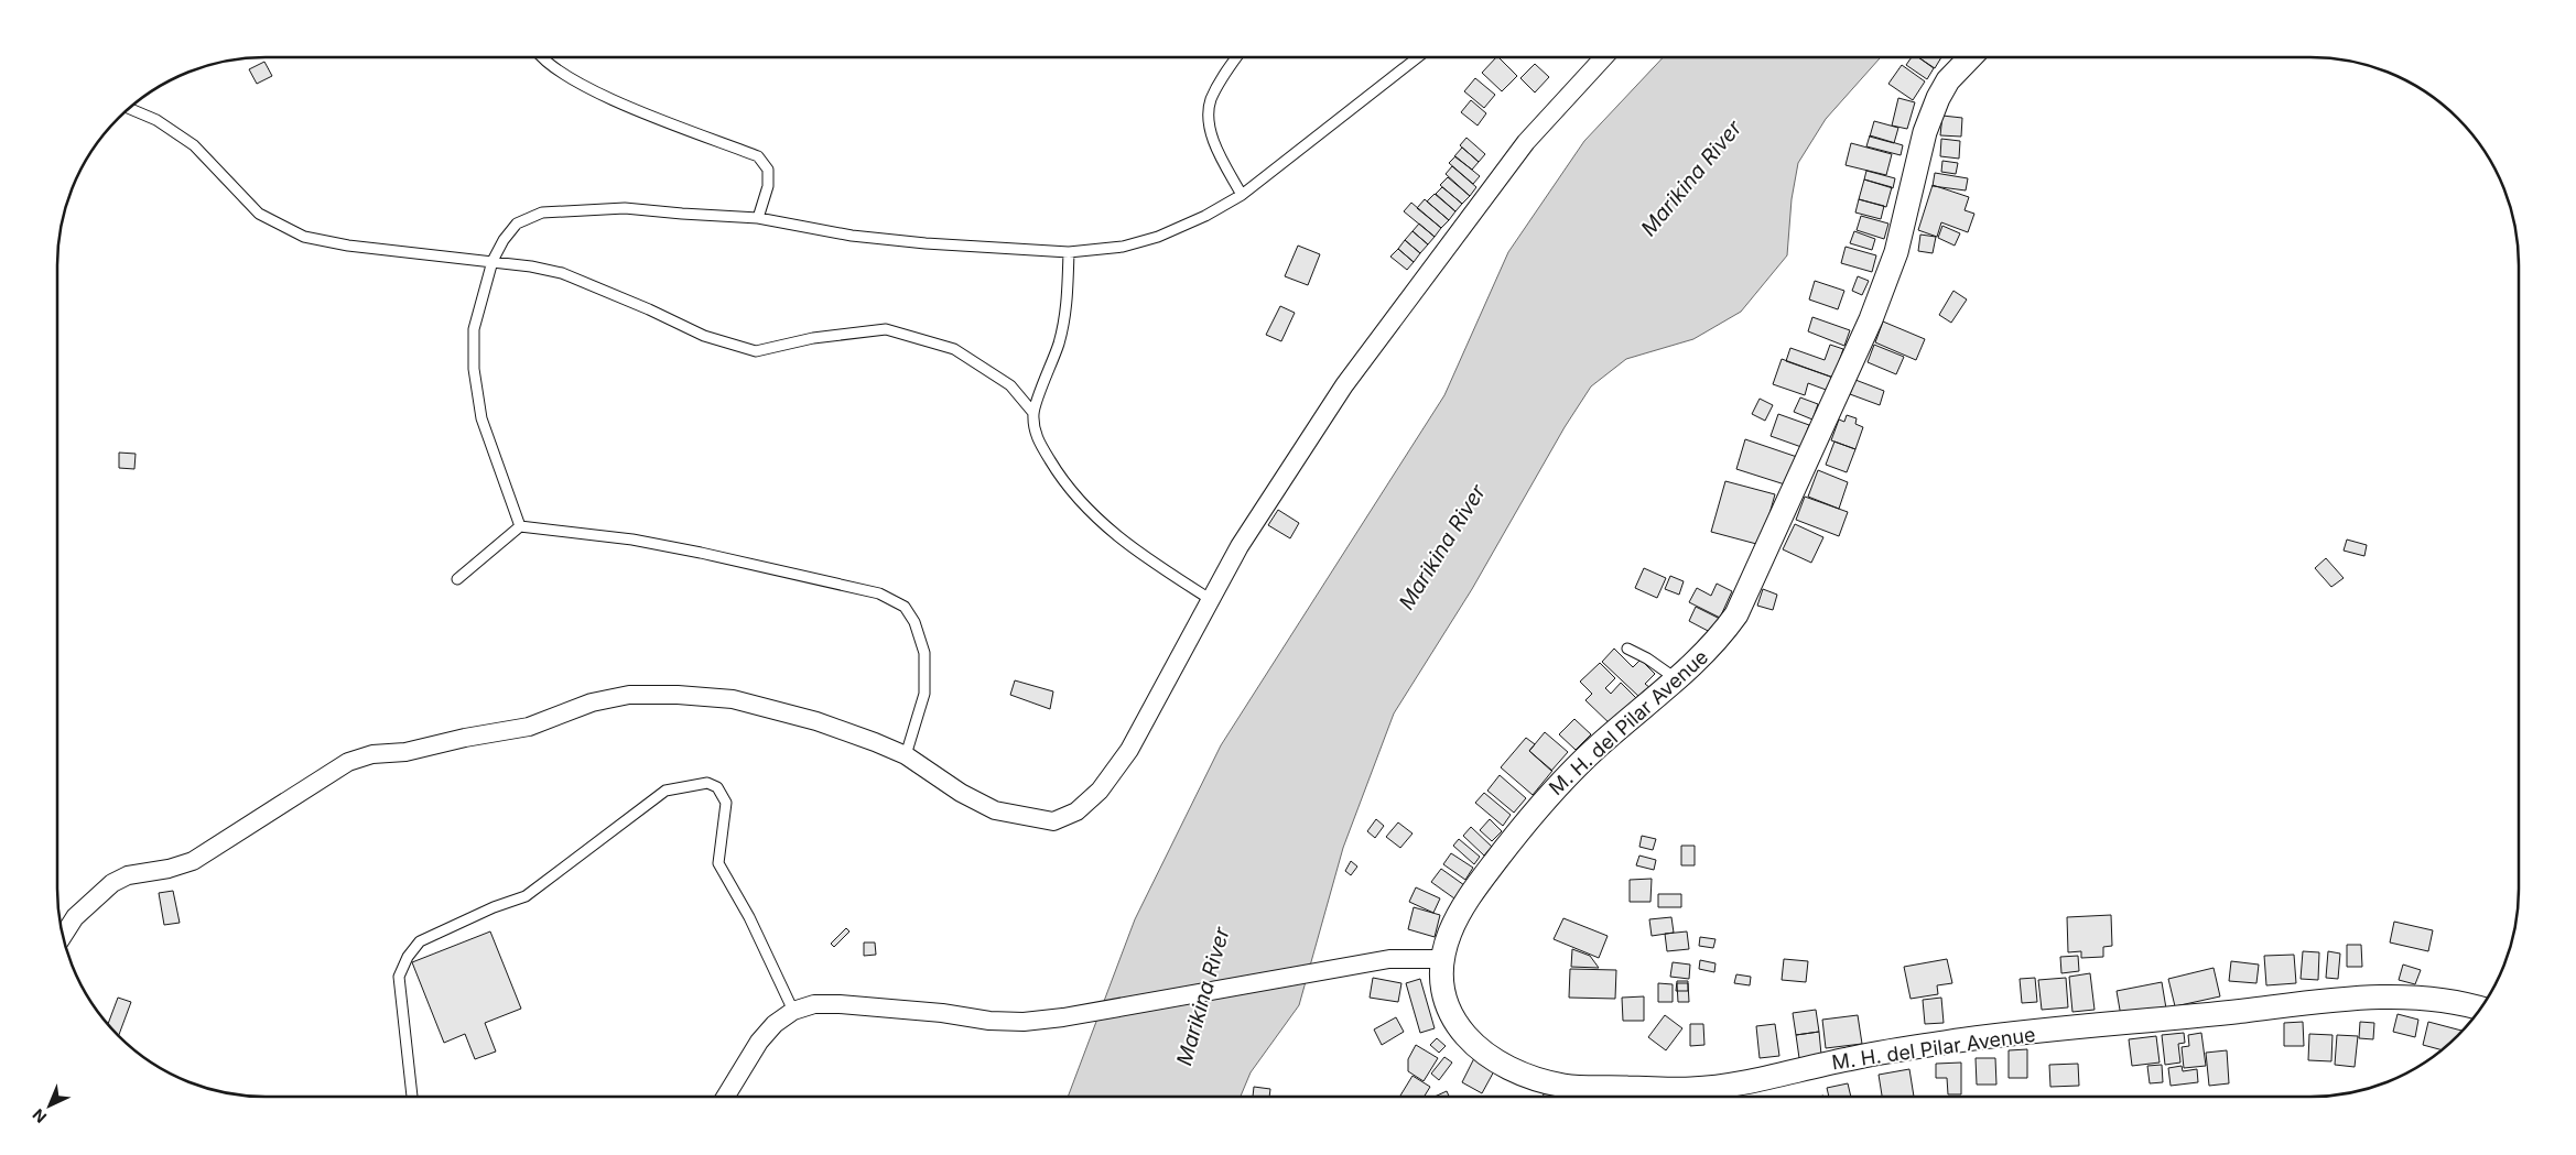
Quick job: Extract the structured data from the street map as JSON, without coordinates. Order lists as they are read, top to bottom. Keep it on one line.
{"streets":{"street":["M. H. del Pilar Avenue"]},"water":["Marikina River"],"north":"bottom left"}
